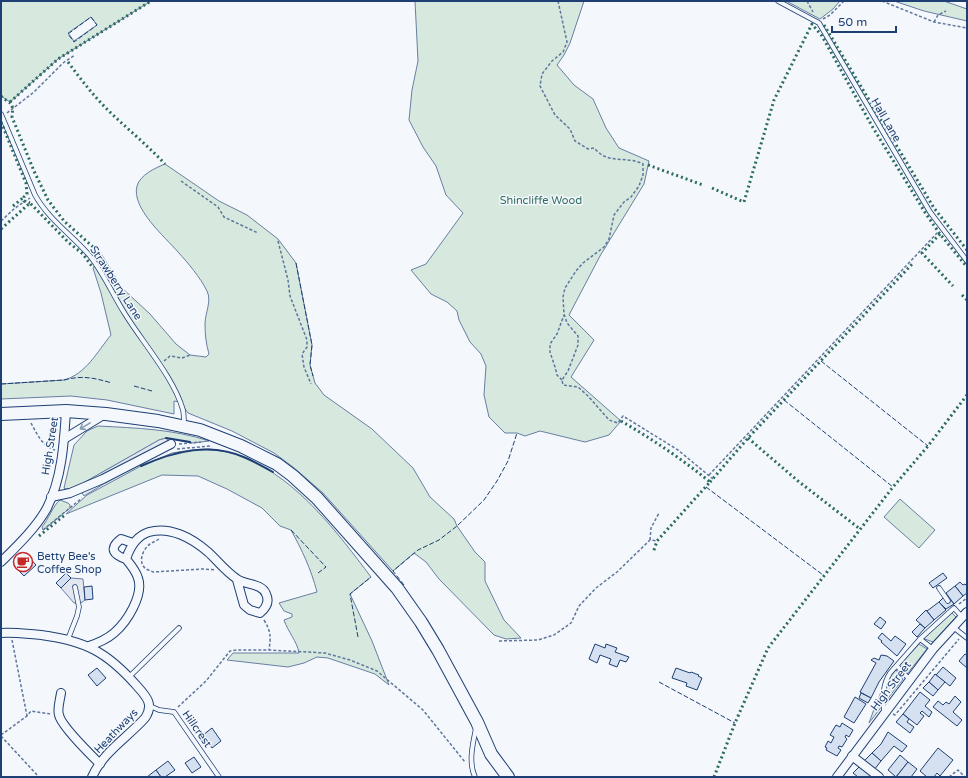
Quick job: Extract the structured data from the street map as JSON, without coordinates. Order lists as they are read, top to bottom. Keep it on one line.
{"streets":{"street":["High Street","Heathways"],"lane":["Hall Lane","Strawberry Lane","Hillcrest"]},"crossings":[["Hillcrest","Heathways"]],"parks":["Shincliffe Wood"],"places":{"cafe":["Betty Bee's Coffee Shop"]},"scale_bar":"50 m"}
